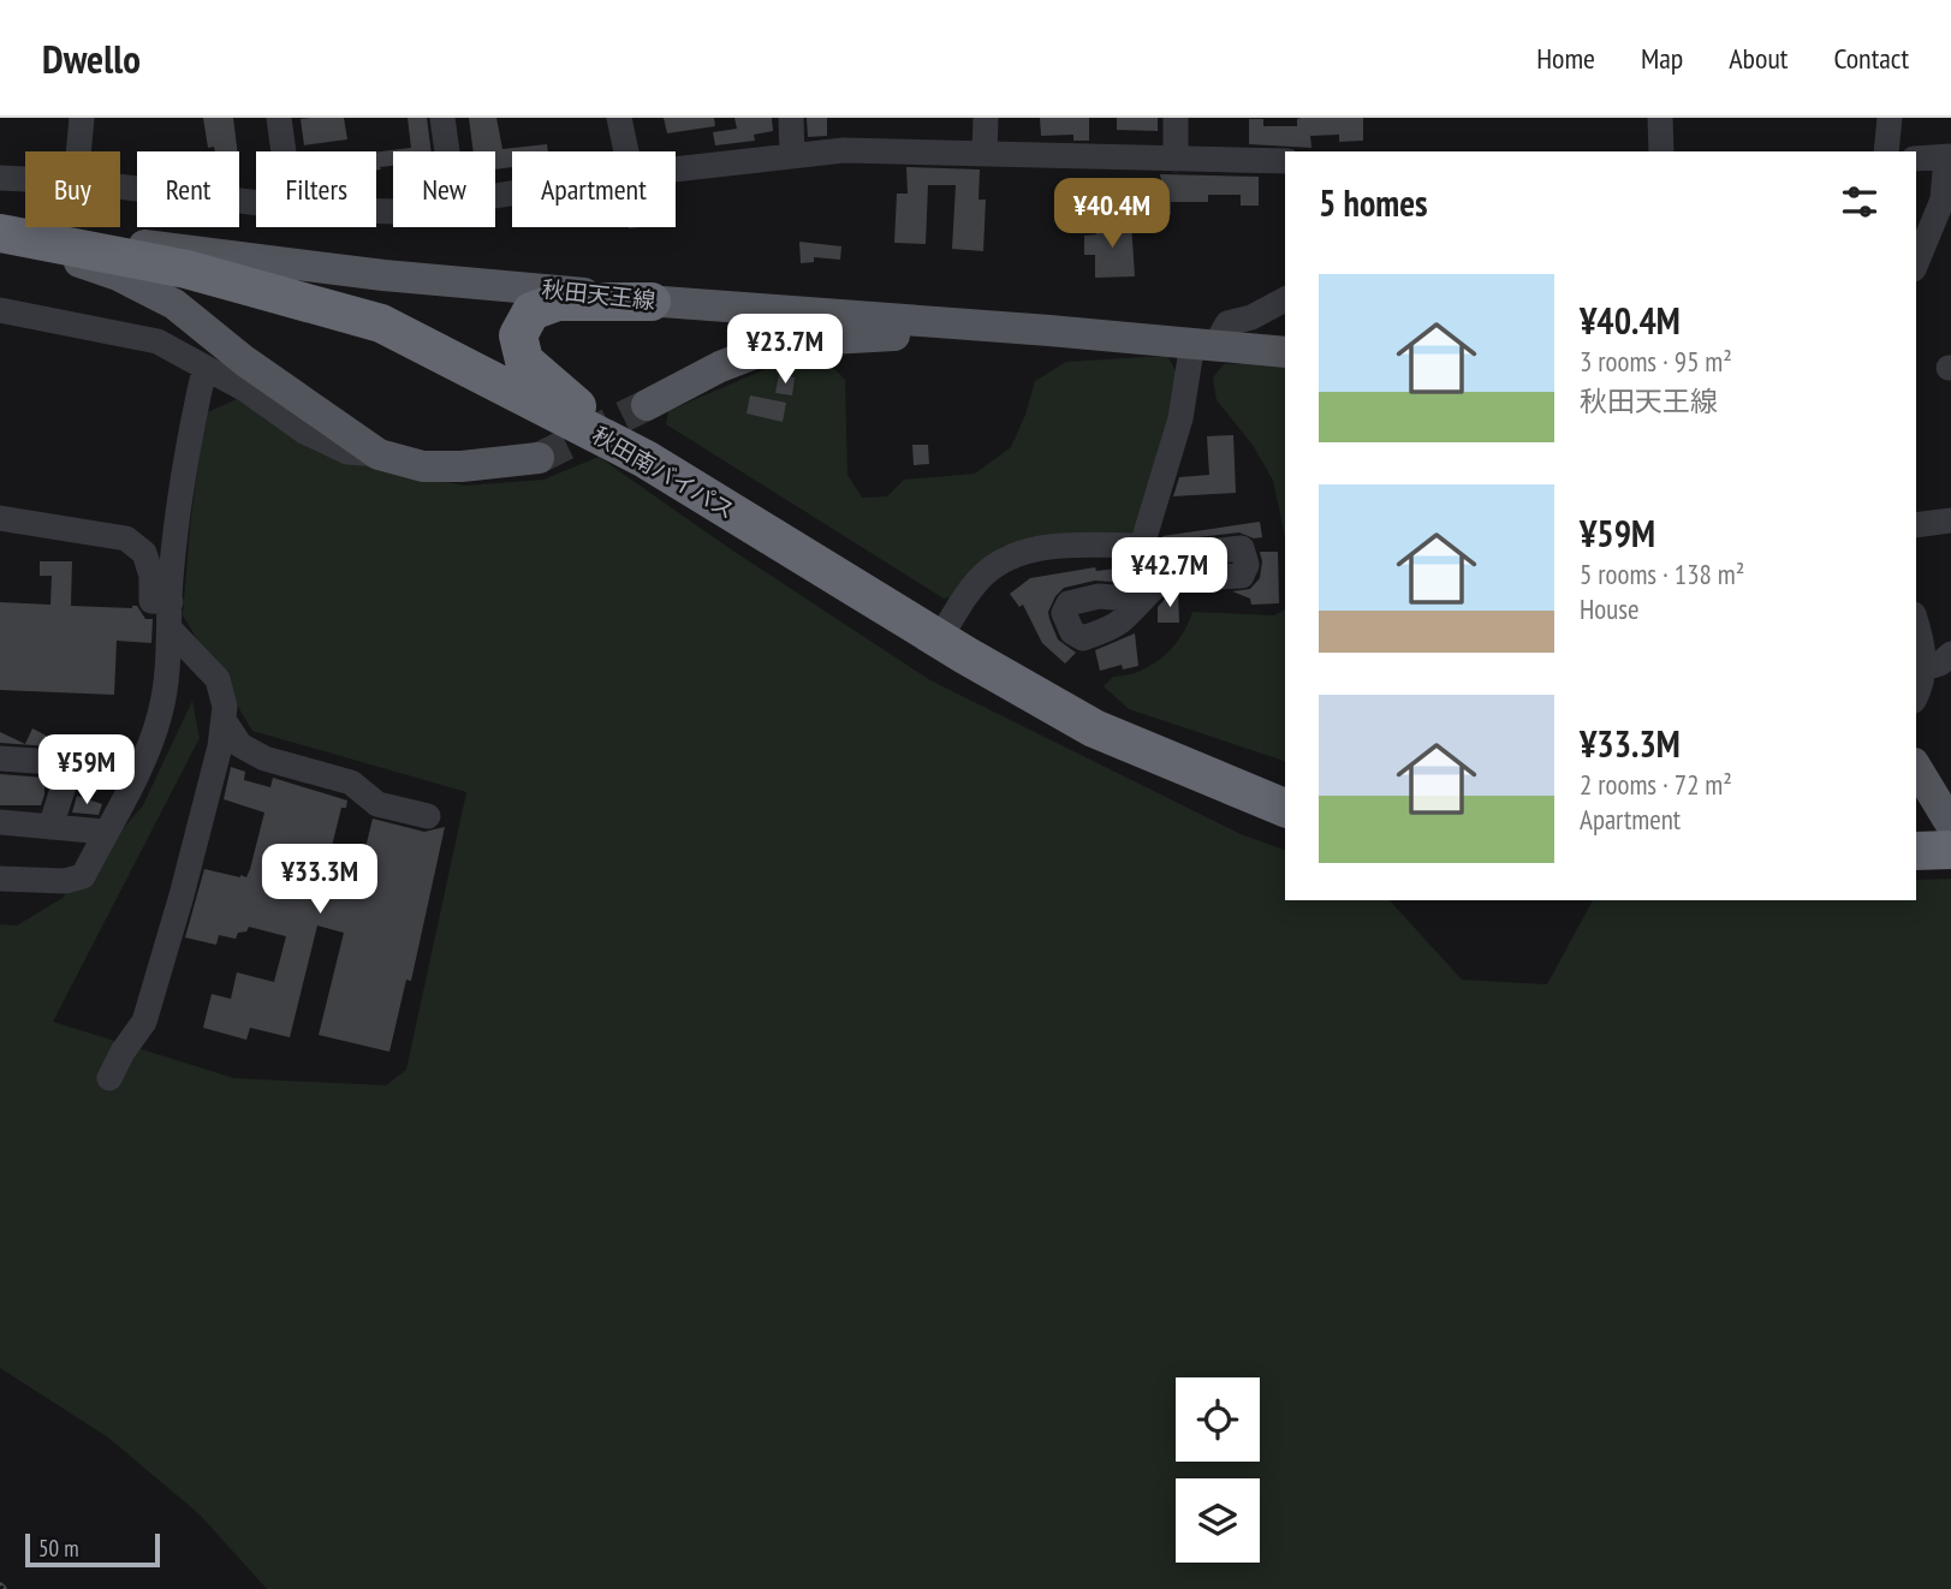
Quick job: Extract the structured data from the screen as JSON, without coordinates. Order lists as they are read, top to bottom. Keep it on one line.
{"streets":{"highway":["秋田南バイパス"],"main road":["秋田天王線"]},"crossings":[["秋田天王線","秋田南バイパス"]],"scale_bar":"50 m","page":{"header":"Dwello","nav":["Home","Map","About","Contact"],"chip":["Buy","Rent","Filters","New","Apartment"],"heading":"5 homes","price":["¥40.4M","¥23.7M","¥42.7M","¥59M","¥33.3M"],"list":[{"name":"¥40.4M","note":"3 rooms · 95 m² · 秋田天王線"},{"name":"¥59M","note":"5 rooms · 138 m² · House"},{"name":"¥33.3M","note":"2 rooms · 72 m² · Apartment"}],"scale":"50 m"}}
